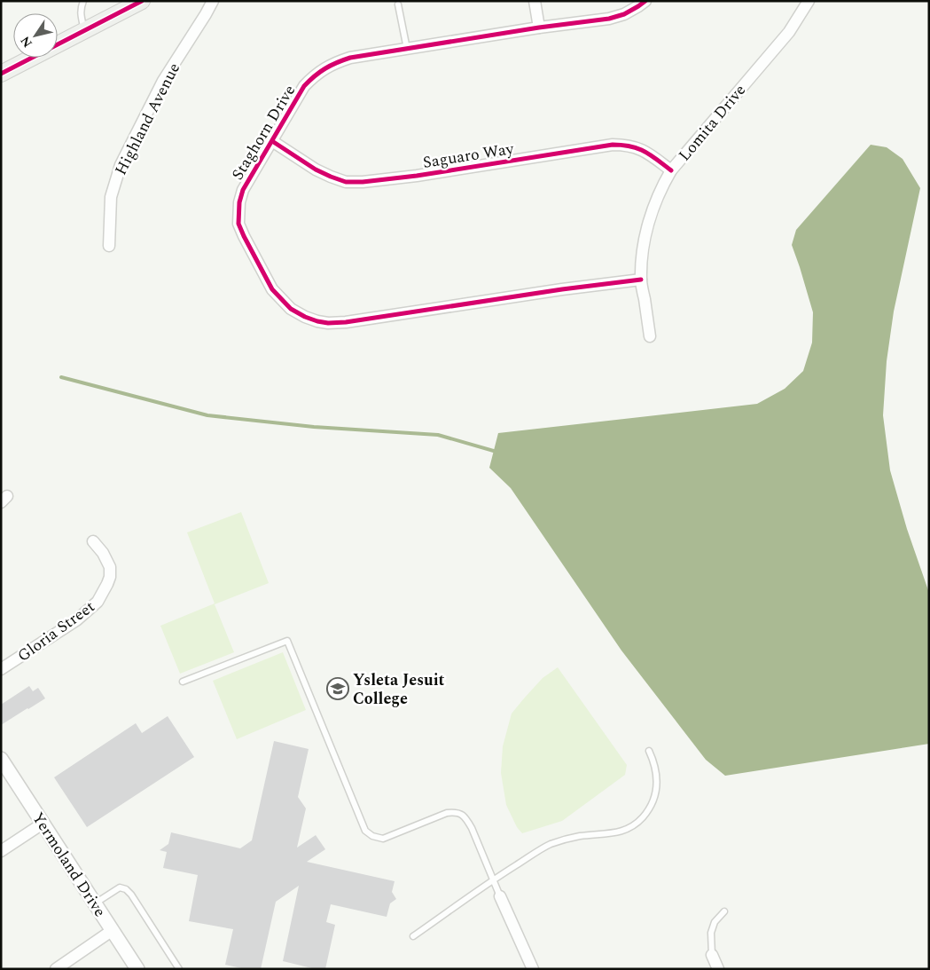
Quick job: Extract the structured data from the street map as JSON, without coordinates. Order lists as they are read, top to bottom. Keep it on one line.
{"streets":{"street":["Highland Avenue","Lomita Drive","Staghorn Drive","Saguaro Way","Gloria Street","Yermoland Drive"]},"crossings":[["Lomita Drive","Staghorn Drive"],["Lomita Drive","Saguaro Way"],["Staghorn Drive","Saguaro Way"]],"places":{"school or university":["Ysleta Jesuit College"]},"north":"bottom left"}
